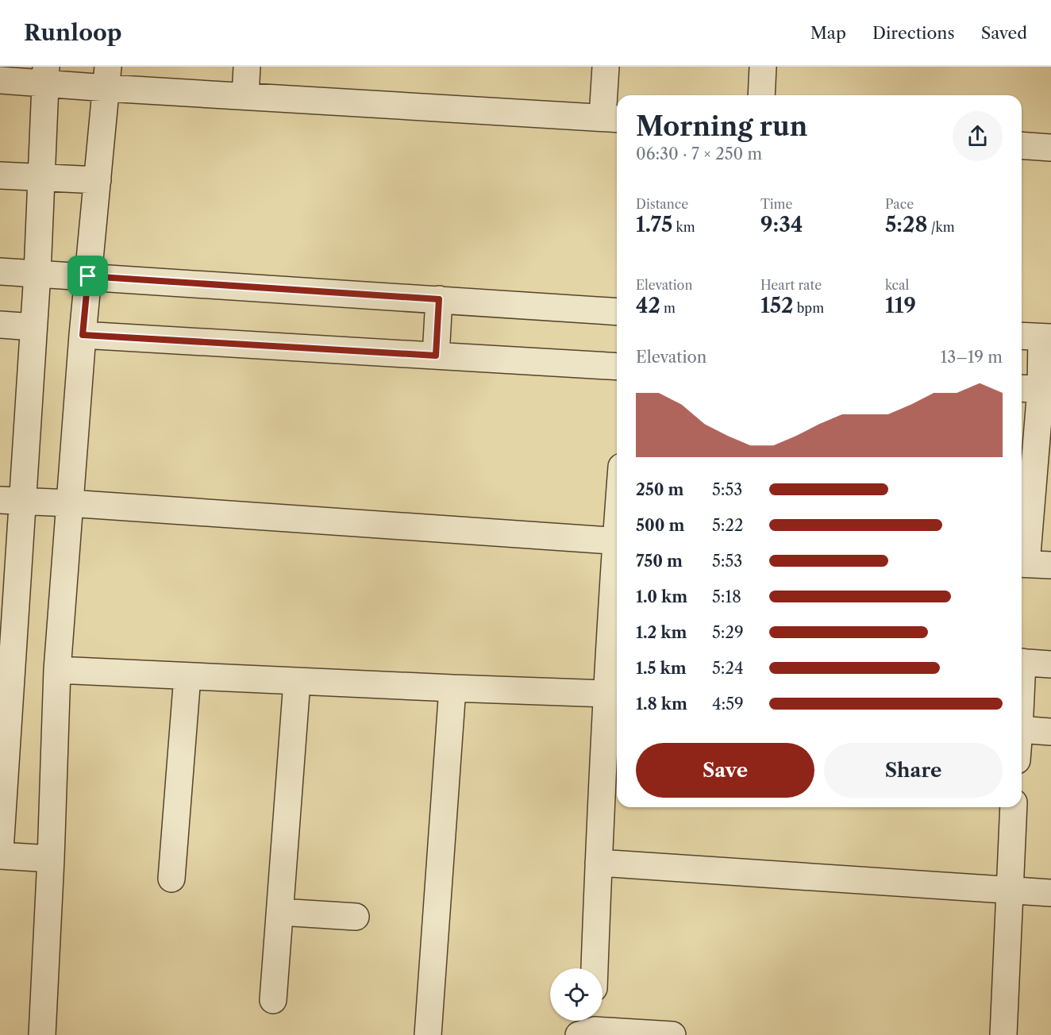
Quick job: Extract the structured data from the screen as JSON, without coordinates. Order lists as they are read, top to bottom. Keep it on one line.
{"page":{"header":"Runloop","nav":["Map","Directions","Saved"],"heading":["Morning run","06:30 · 7 × 250 m"],"stats":[["Distance","1.75 km"],["Time","9:34"],["Pace","5:28 /km"],["Elevation","42 m"],["Heart rate","152 bpm"],["kcal","119"]],"chart":["Elevation","13–19 m"],"list":[{"name":"250 m","note":"5:53"},{"name":"500 m","note":"5:22"},{"name":"750 m","note":"5:53"},{"name":"1.0 km","note":"5:18"},{"name":"1.2 km","note":"5:29"},{"name":"1.5 km","note":"5:24"},{"name":"1.8 km","note":"4:59"}],"buttons":["Save","Share"]}}
